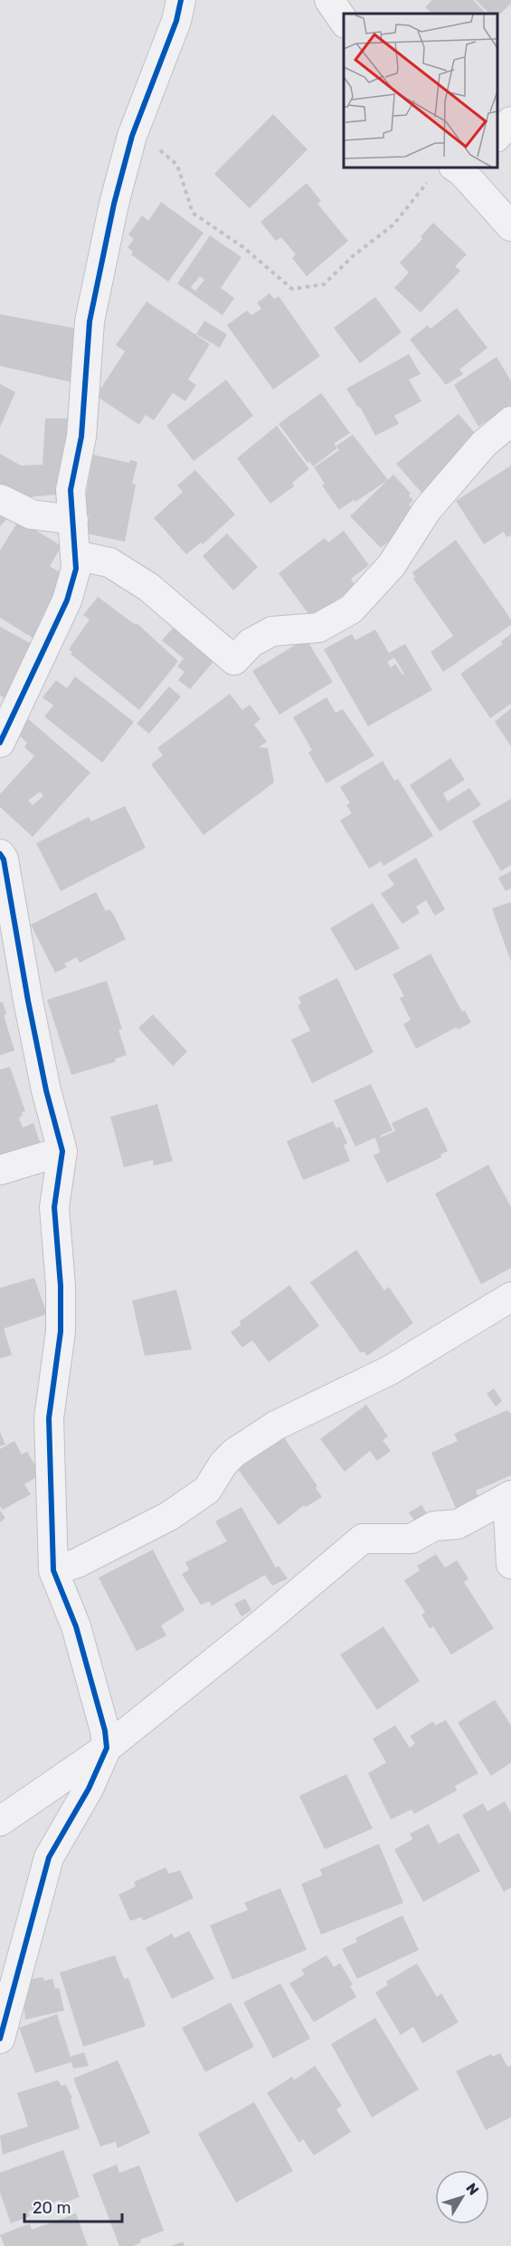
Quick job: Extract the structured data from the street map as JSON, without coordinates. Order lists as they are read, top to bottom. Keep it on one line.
{"scale_bar":"20 m","north":"top right"}
